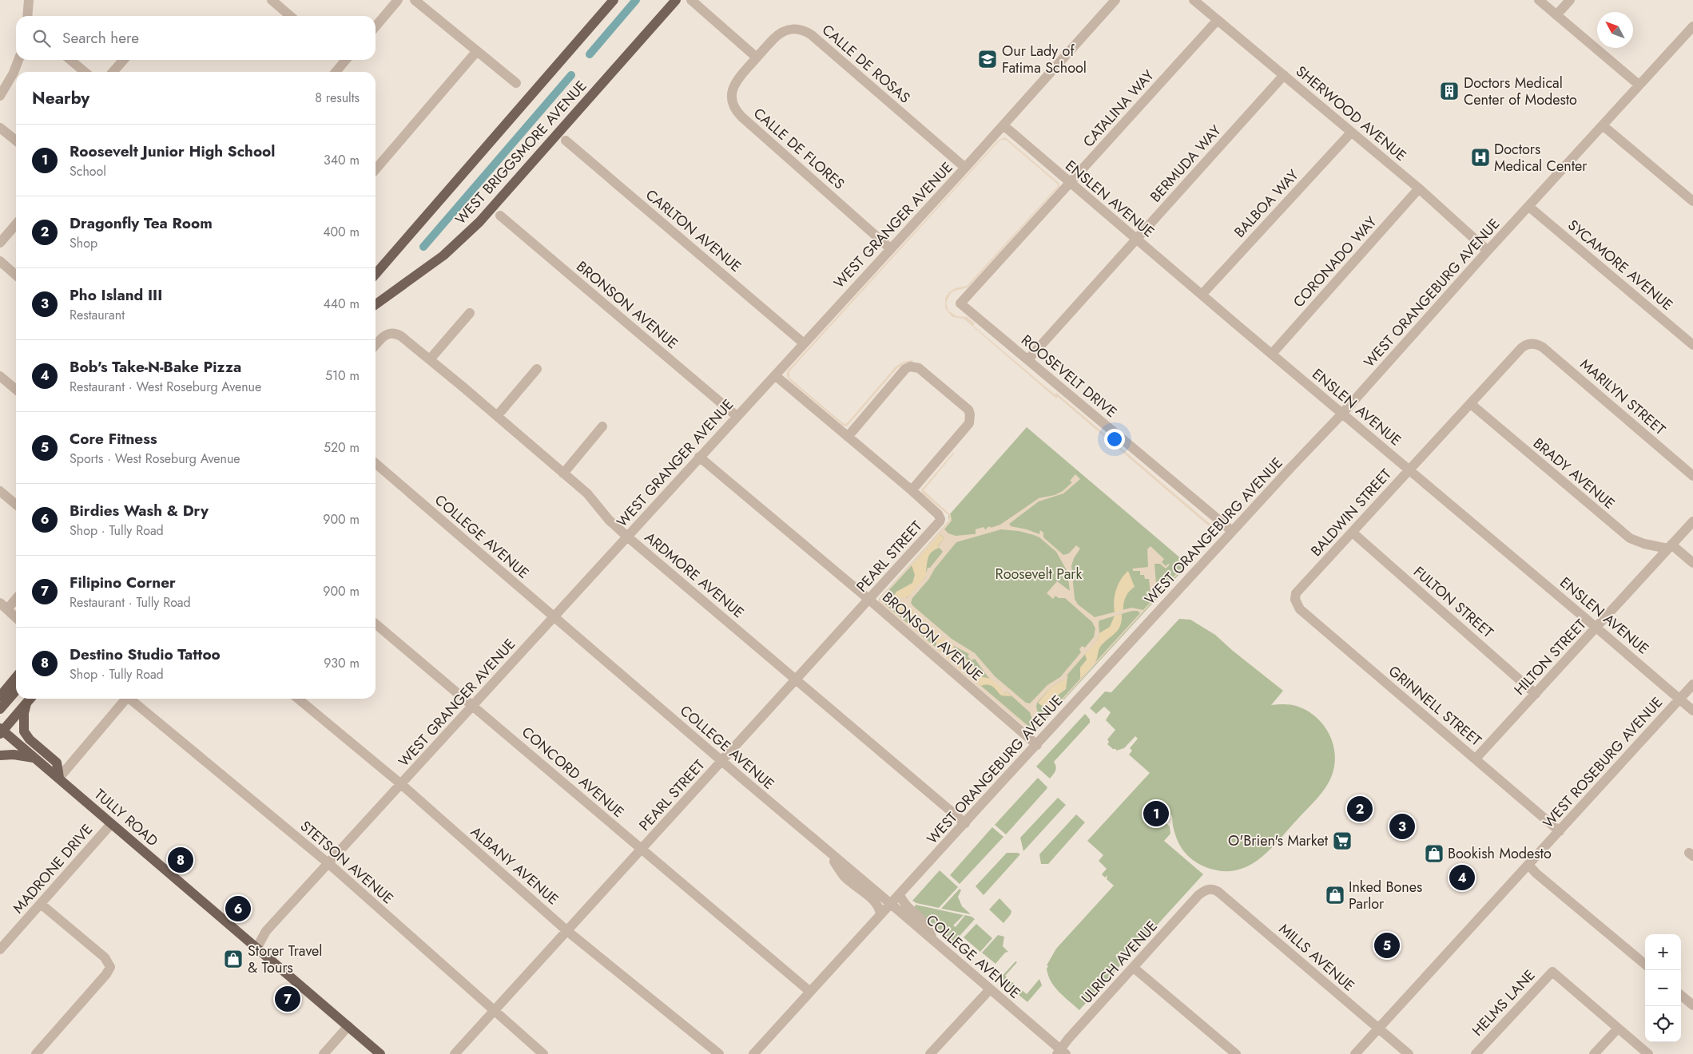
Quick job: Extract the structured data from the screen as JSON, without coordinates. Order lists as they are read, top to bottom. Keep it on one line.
{"streets":{"main road":["WEST BRIGGSMORE AVENUE","TULLY ROAD"],"street":["CALLE DE ROSAS","CATALINA WAY","SHERWOOD AVENUE","CALLE DE FLORES","BERMUDA WAY","ENSLEN AVENUE","BALBOA WAY","WEST GRANGER AVENUE","CARLTON AVENUE","CORONADO WAY","SYCAMORE AVENUE","WEST ORANGEBURG AVENUE","BRONSON AVENUE","ROOSEVELT DRIVE","MARILYN STREET","BRADY AVENUE","BALDWIN STREET","COLLEGE AVENUE","PEARL STREET","ARDMORE AVENUE","FULTON STREET","HILTON STREET","GRINNELL STREET","WEST ROSEBURG AVENUE","CONCORD AVENUE","STETSON AVENUE","ALBANY AVENUE","MADRONE DRIVE","MILLS AVENUE","ULRICH AVENUE","HELMS LANE"]},"crossings":[["CALLE DE ROSAS","CALLE DE FLORES"],["CALLE DE ROSAS","WEST GRANGER AVENUE"],["CATALINA WAY","SHERWOOD AVENUE"],["CATALINA WAY","ENSLEN AVENUE"],["CATALINA WAY","ROOSEVELT DRIVE"],["SHERWOOD AVENUE","BERMUDA WAY"],["SHERWOOD AVENUE","BALBOA WAY"],["SHERWOOD AVENUE","CORONADO WAY"],["SHERWOOD AVENUE","WEST ORANGEBURG AVENUE"],["CALLE DE FLORES","WEST GRANGER AVENUE"],["BERMUDA WAY","ENSLEN AVENUE"],["BERMUDA WAY","ROOSEVELT DRIVE"],["ENSLEN AVENUE","BALBOA WAY"],["ENSLEN AVENUE","WEST GRANGER AVENUE"],["ENSLEN AVENUE","CORONADO WAY"],["ENSLEN AVENUE","WEST ORANGEBURG AVENUE"],["ENSLEN AVENUE","BALDWIN STREET"],["ENSLEN AVENUE","HILTON STREET"],["ENSLEN AVENUE","WEST ROSEBURG AVENUE"],["WEST GRANGER AVENUE","CARLTON AVENUE"],["WEST GRANGER AVENUE","BRONSON AVENUE"],["WEST GRANGER AVENUE","COLLEGE AVENUE"],["WEST GRANGER AVENUE","ARDMORE AVENUE"],["WEST GRANGER AVENUE","CONCORD AVENUE"],["WEST GRANGER AVENUE","TULLY ROAD"],["WEST GRANGER AVENUE","STETSON AVENUE"],["WEST GRANGER AVENUE","ALBANY AVENUE"],["SYCAMORE AVENUE","WEST ORANGEBURG AVENUE"],["WEST ORANGEBURG AVENUE","BRONSON AVENUE"],["WEST ORANGEBURG AVENUE","ROOSEVELT DRIVE"],["WEST ORANGEBURG AVENUE","COLLEGE AVENUE"],["WEST ORANGEBURG AVENUE","ARDMORE AVENUE"],["WEST ORANGEBURG AVENUE","CONCORD AVENUE"],["BRONSON AVENUE","PEARL STREET"],["MARILYN STREET","BALDWIN STREET"],["BRADY AVENUE","BALDWIN STREET"],["BRADY AVENUE","HILTON STREET"],["BALDWIN STREET","FULTON STREET"],["BALDWIN STREET","GRINNELL STREET"],["COLLEGE AVENUE","PEARL STREET"],["COLLEGE AVENUE","ULRICH AVENUE"],["PEARL STREET","ARDMORE AVENUE"],["PEARL STREET","CONCORD AVENUE"],["PEARL STREET","STETSON AVENUE"],["PEARL STREET","ALBANY AVENUE"],["FULTON STREET","HILTON STREET"],["HILTON STREET","GRINNELL STREET"],["GRINNELL STREET","WEST ROSEBURG AVENUE"],["WEST ROSEBURG AVENUE","MILLS AVENUE"],["TULLY ROAD","MADRONE DRIVE"],["MILLS AVENUE","ULRICH AVENUE"]],"parks":["Roosevelt Park"],"places":{"school or university":["Our Lady of Fatima School"],"building":["Doctors Medical Center of Modesto"],"hospital":["Doctors Medical Center"],"supermarket":["O'Brien's Market"],"shop":["Bookish Modesto","Inked Bones Parlor","Storer Travel & Tours"]},"north":"top left","page":{"search":"Search here","heading":["Nearby","8 results"],"list":[{"mark":"1","name":"Roosevelt Junior High School","note":"School","value":"340 m"},{"mark":"2","name":"Dragonfly Tea Room","note":"Shop","value":"400 m"},{"mark":"3","name":"Pho Island III","note":"Restaurant","value":"440 m"},{"mark":"4","name":"Bob's Take-N-Bake Pizza","note":"Restaurant · West Roseburg Avenue","value":"510 m"},{"mark":"5","name":"Core Fitness","note":"Sports · West Roseburg Avenue","value":"520 m"},{"mark":"6","name":"Birdies Wash & Dry","note":"Shop · Tully Road","value":"900 m"},{"mark":"7","name":"Filipino Corner","note":"Restaurant · Tully Road","value":"900 m"},{"mark":"8","name":"Destino Studio Tattoo","note":"Shop · Tully Road","value":"930 m"}],"pins":["2","1","3","8","4","6","5","7"],"map_buttons":["+","−"]}}
